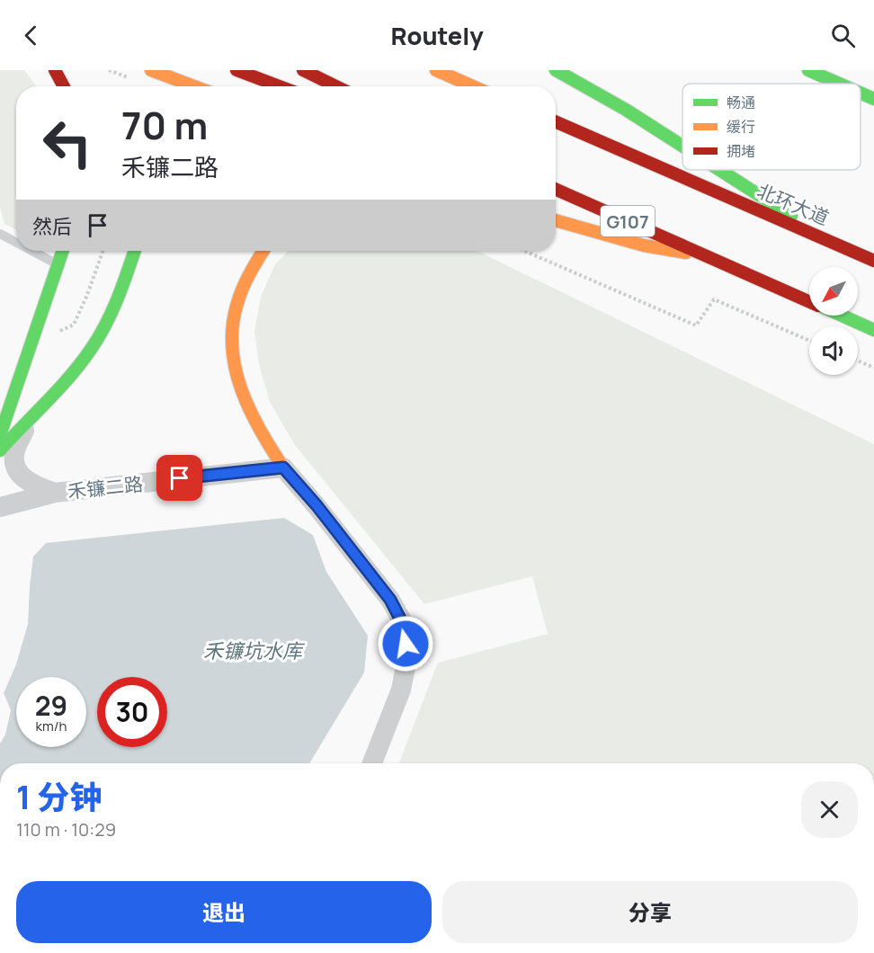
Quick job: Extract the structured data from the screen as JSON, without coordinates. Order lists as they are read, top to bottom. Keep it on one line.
{"streets":{"main road":["北环大道","G107"],"street":["禾镰二路"]},"water":["禾镰坑水库"],"legend":["畅通","缓行","拥堵"],"north":"bottom left","page":{"header":"Routely","turn":["70 m","禾镰二路"],"then":"然后","speed":"29 km/h","limit":"30","heading":["1 分钟","110 m · 10:29"],"buttons":["退出","分享"]}}
